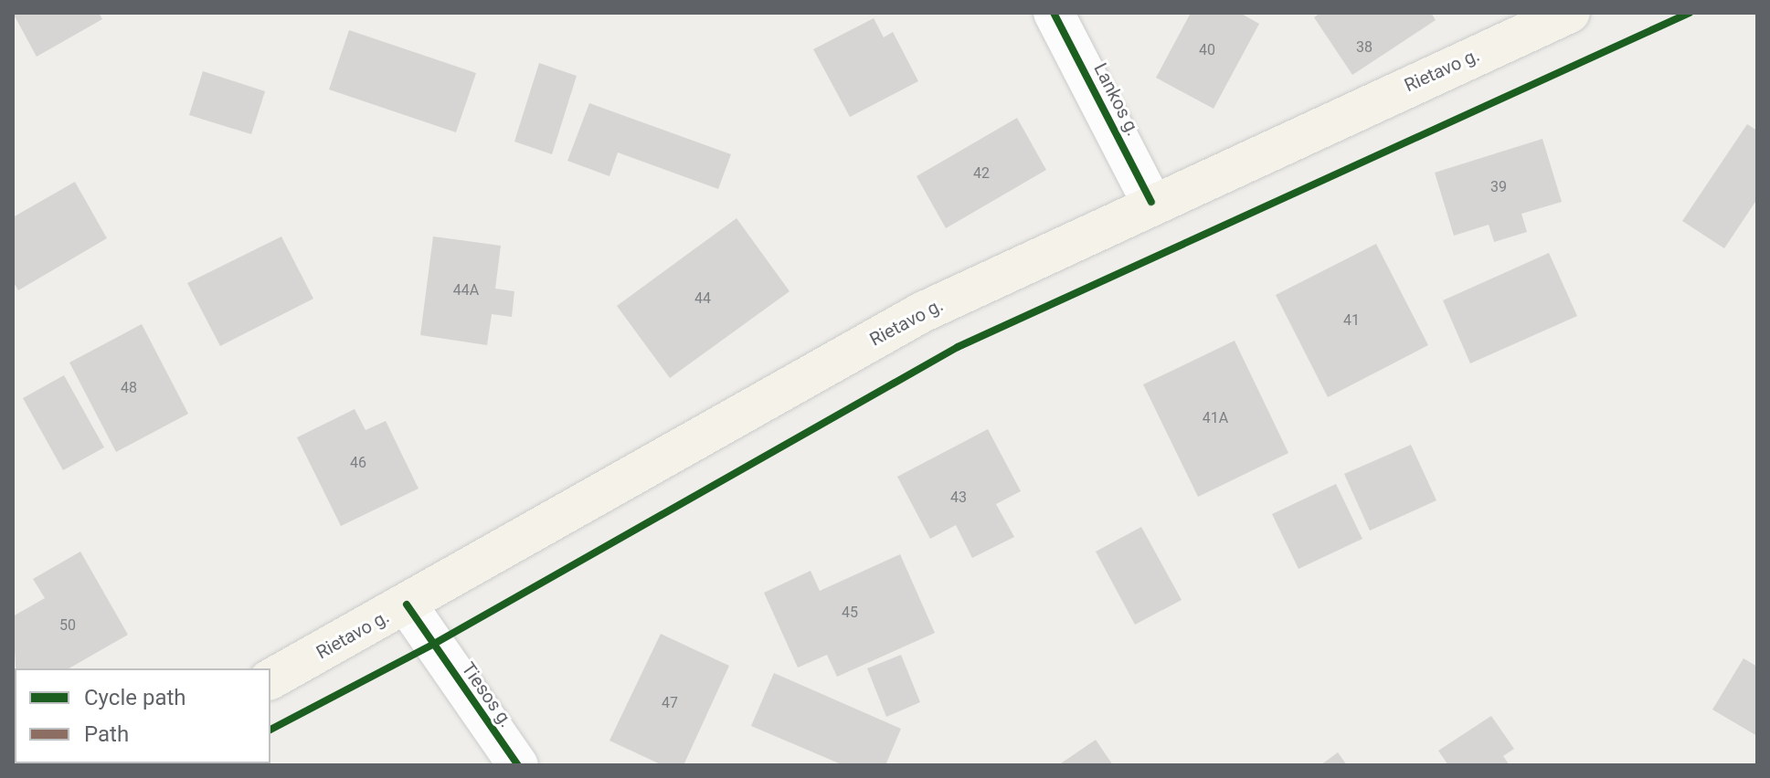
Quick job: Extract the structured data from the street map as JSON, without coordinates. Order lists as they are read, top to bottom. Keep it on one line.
{"streets":{"main road":["Rietavo g."],"street":["Lankos g.","Tiesos g."]},"crossings":[["Rietavo g.","Lankos g."],["Rietavo g.","Tiesos g."]],"house_numbers":["38","40","42","39","44A","44","41","48","41A","46","43","45","50","47"],"legend":["Cycle path","Path"]}
